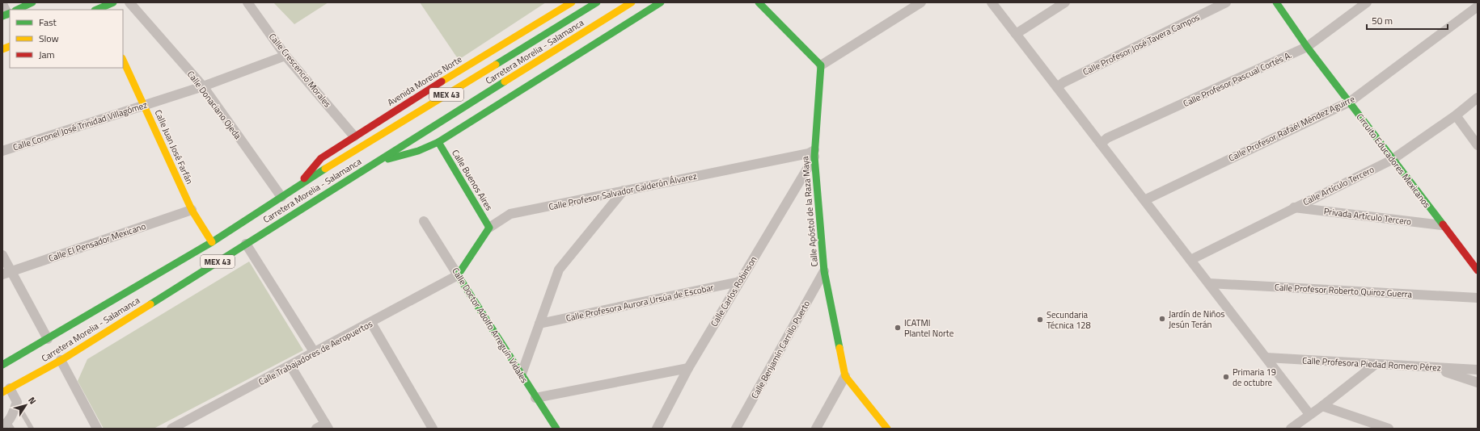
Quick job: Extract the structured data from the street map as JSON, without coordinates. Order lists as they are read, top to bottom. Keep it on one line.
{"streets":{"main road":["Carretera Morelia - Salamanca","Avenida Morelos Norte","MEX 43","Calle Juan José Farfán","Circuito Educadores Mexicanos","Calle Buenos Aires","Calle Profesor Salvador Calderón Álvarez","Calle Apóstol de la Raza Maya","Calle Doctor Adolfo Arreguín Vidales"],"street":["Calle Profesor José Tavera Campos","Calle Crescencio Morales","Calle Profesor Pascual Cortés A.","Calle Donaciano Ojeda","Calle Coronel José Trinidad Villagómez","Calle Profesor Rafaél Méndez Aguirre","Calle Artículo Tercero","Privada Artículo Tercero","Calle El Pensador Mexicano","Calle Profesor Roberto Quiroz Guerra","Calle Carlos Robinson","Calle Profesora Aurora Ursúa de Escobar","Calle Benjamín Carrillo Puerto","Calle Trabajadores de Aeropuertos","Calle Profesora Piedad Romero Pérez"]},"crossings":[["Carretera Morelia - Salamanca","Avenida Morelos Norte"],["Carretera Morelia - Salamanca","Calle Donaciano Ojeda"],["Carretera Morelia - Salamanca","Calle Juan José Farfán"],["Calle Crescencio Morales","Avenida Morelos Norte"],["Calle Crescencio Morales","Calle Coronel José Trinidad Villagómez"],["Calle Profesor Pascual Cortés A.","Circuito Educadores Mexicanos"],["Calle Donaciano Ojeda","Calle Coronel José Trinidad Villagómez"],["Calle Coronel José Trinidad Villagómez","Calle Juan José Farfán"],["Calle Profesor Rafaél Méndez Aguirre","Circuito Educadores Mexicanos"],["Calle Juan José Farfán","Calle El Pensador Mexicano"],["Circuito Educadores Mexicanos","Calle Artículo Tercero"],["Circuito Educadores Mexicanos","Privada Artículo Tercero"],["Calle Buenos Aires","Calle Profesor Salvador Calderón Álvarez"],["Calle Artículo Tercero","Privada Artículo Tercero"],["Calle Profesor Salvador Calderón Álvarez","Calle Apóstol de la Raza Maya"],["Calle Profesor Salvador Calderón Álvarez","Calle Carlos Robinson"],["Calle Profesor Salvador Calderón Álvarez","Calle Doctor Adolfo Arreguín Vidales"],["Calle Profesor Salvador Calderón Álvarez","Calle Trabajadores de Aeropuertos"],["Calle Apóstol de la Raza Maya","Calle Carlos Robinson"],["Calle Apóstol de la Raza Maya","Calle Benjamín Carrillo Puerto"],["Calle Carlos Robinson","Calle Profesora Aurora Ursúa de Escobar"],["Calle Doctor Adolfo Arreguín Vidales","Calle Trabajadores de Aeropuertos"]],"places":["Jardín de Niños Jesún Terán","Secundaria Técnica 128","ICATMI Plantel Norte","Primaria 19 de octubre"],"legend":["Fast","Slow","Jam"],"scale_bar":"50 m","north":"top right"}
